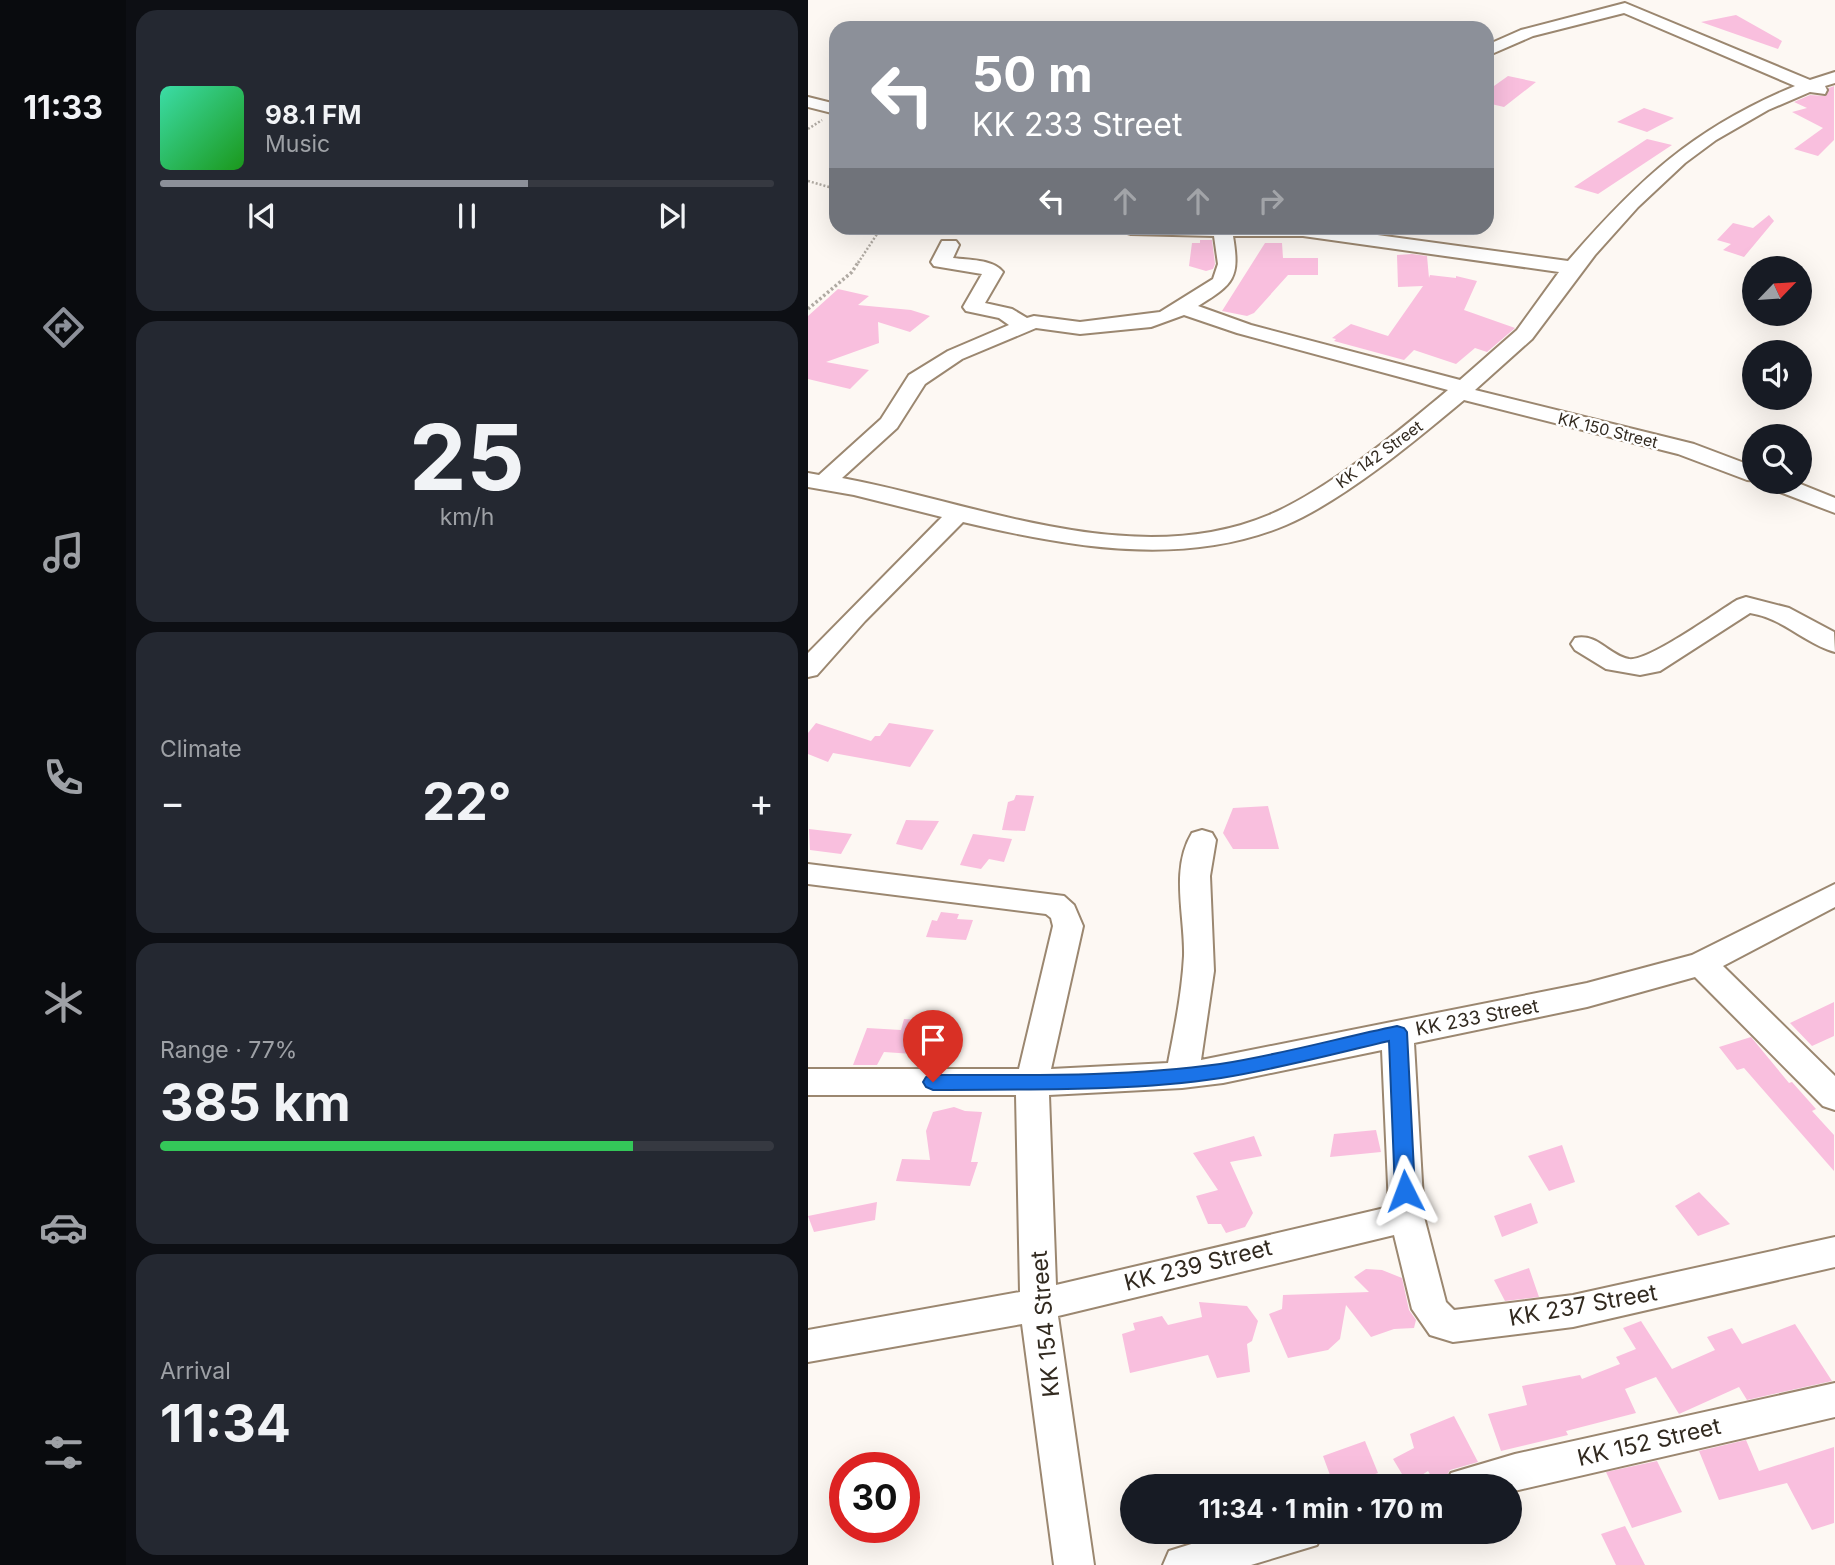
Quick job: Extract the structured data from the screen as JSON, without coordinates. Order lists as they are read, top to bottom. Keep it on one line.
{"streets":{"street":["KK 150 Street","KK 142 Street","KK 233 Street","KK 239 Street","KK 237 Street","KK 154 Street","KK 152 Street"]},"crossings":[["KK 150 Street","KK 142 Street"],["KK 233 Street","KK 154 Street"],["KK 239 Street","KK 237 Street"],["KK 239 Street","KK 154 Street"]],"north":"top right","page":{"tabs":"11:33","turn":["50 m","KK 233 Street"],"song":["98.1 FM","Music"],"tile":[["25","km/h"],"Climate",["Range · 77%","385 km"],["Arrival","11:34"]],"heat":["−","22°","+"],"limit":"30","trip":"11:34 · 1 min · 170 m"}}
